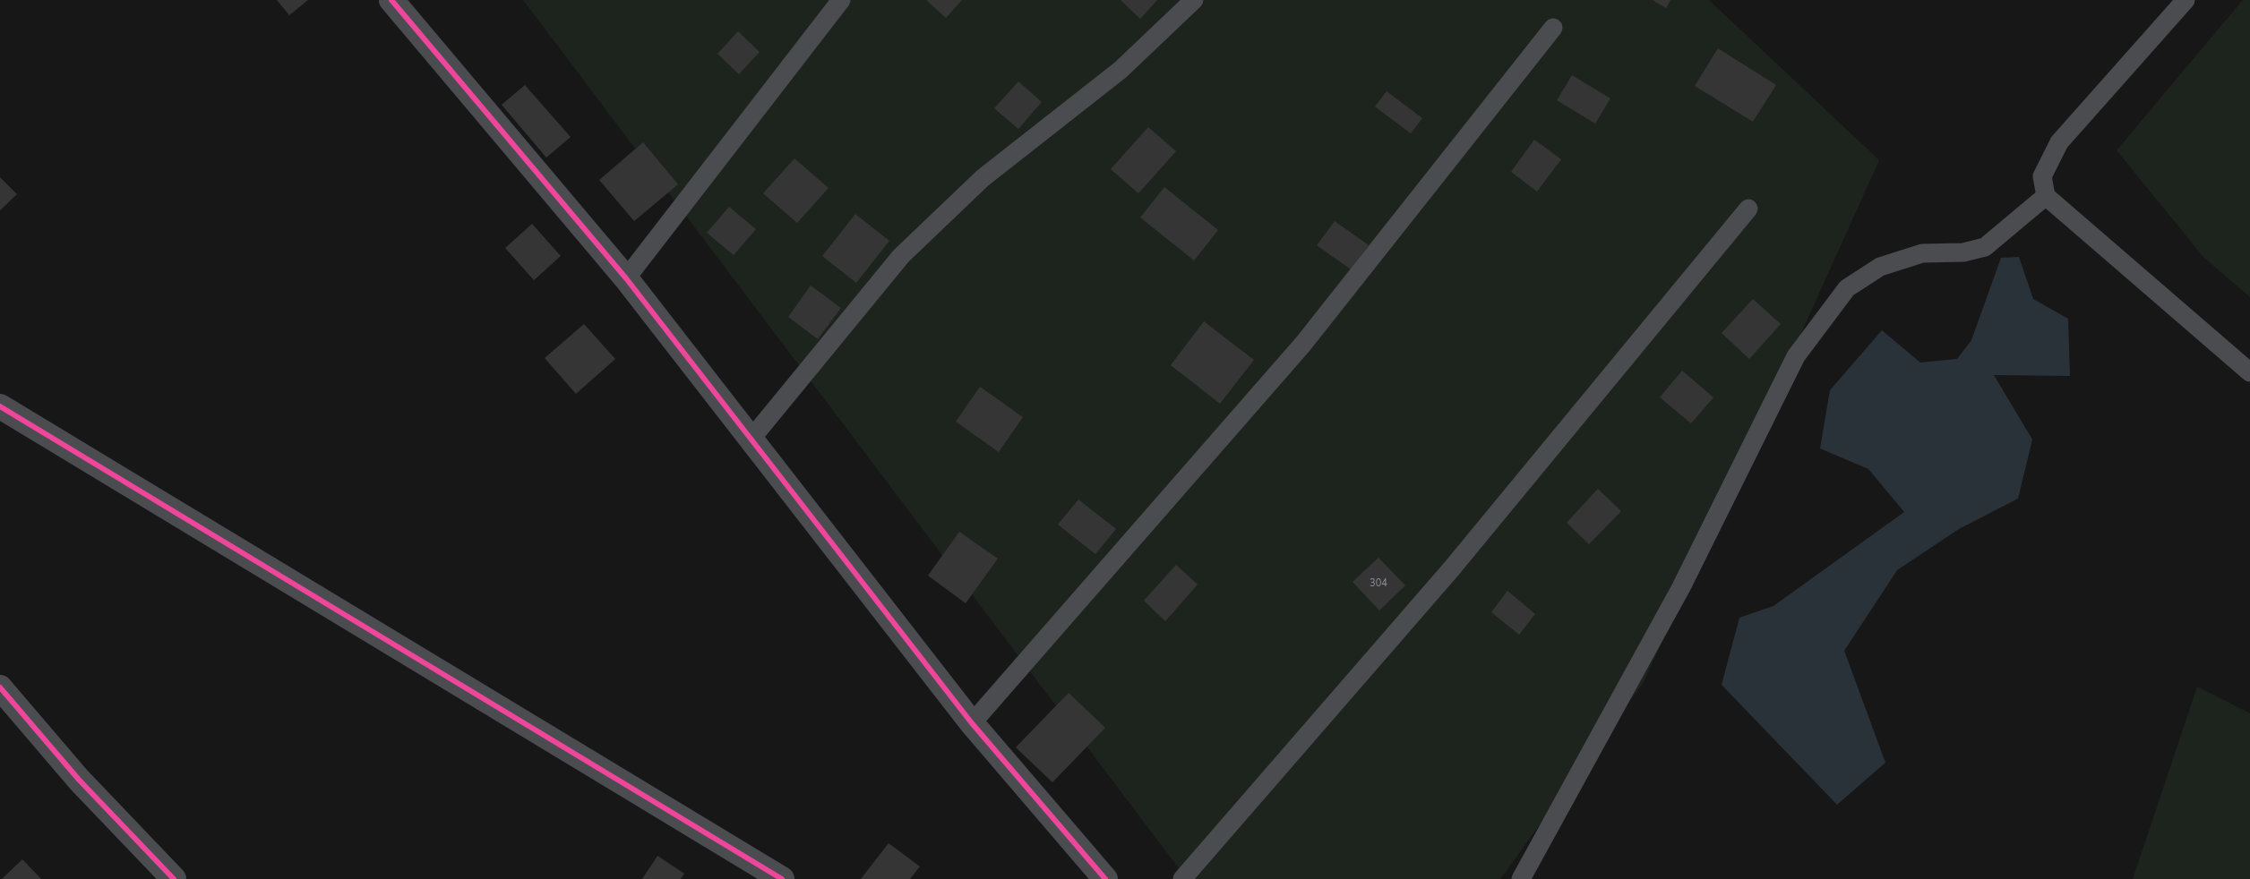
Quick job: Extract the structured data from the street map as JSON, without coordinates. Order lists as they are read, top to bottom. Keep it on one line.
{"house_numbers":["304"]}
